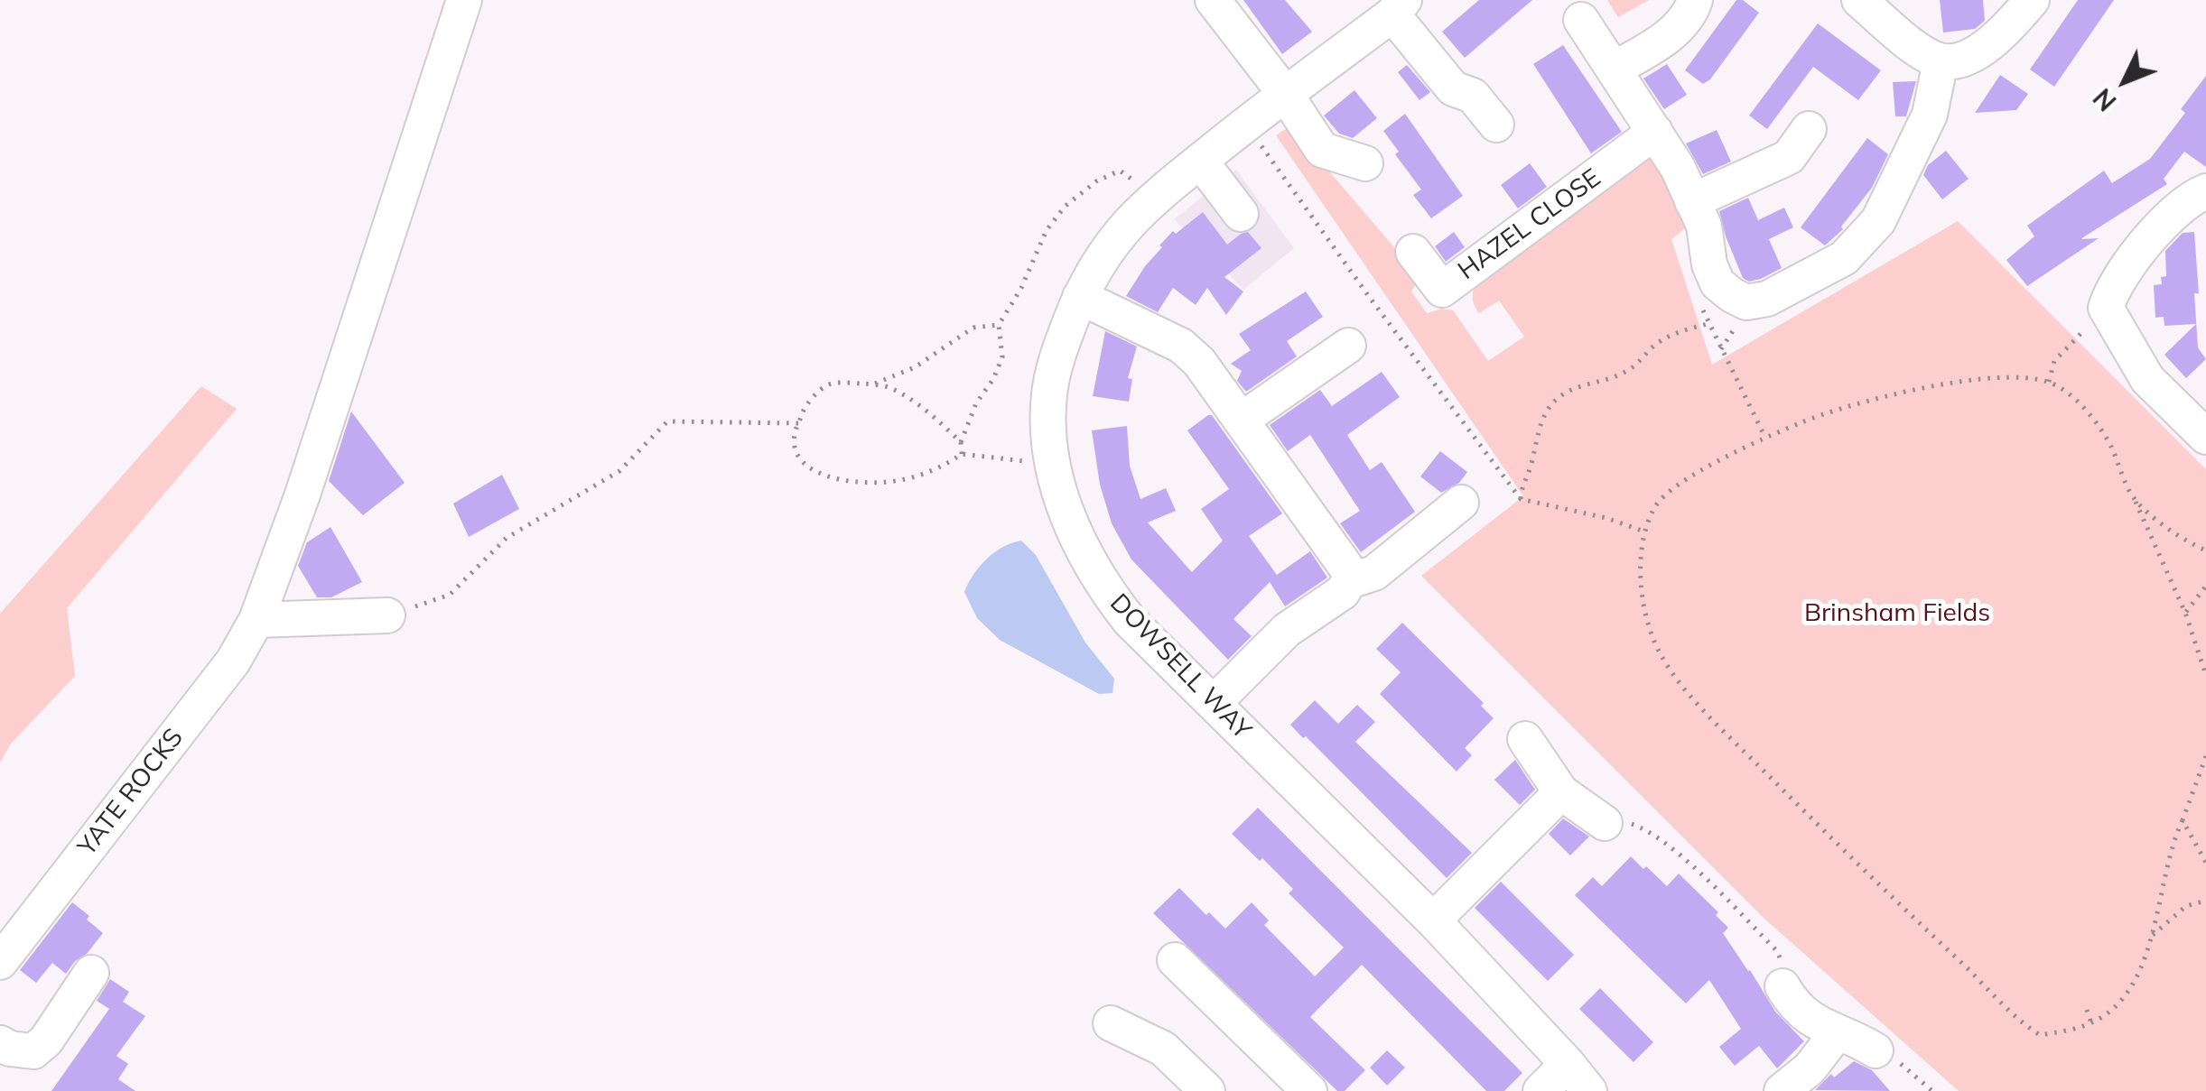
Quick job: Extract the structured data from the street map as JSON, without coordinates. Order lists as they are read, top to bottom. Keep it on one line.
{"streets":{"street":["HAZEL CLOSE","DOWSELL WAY","YATE ROCKS"]},"parks":["Brinsham Fields"],"north":"bottom left"}
